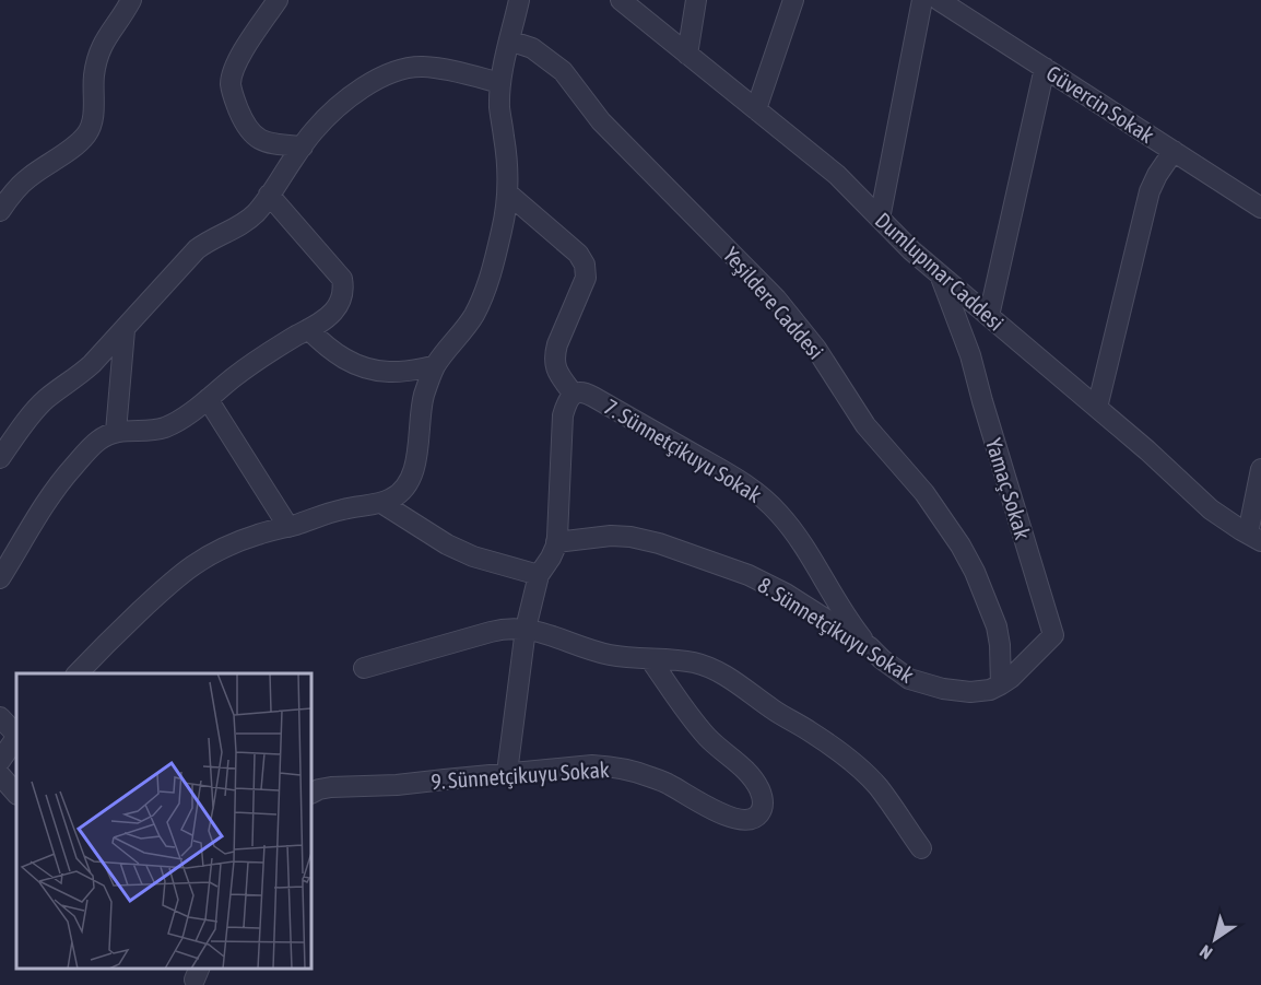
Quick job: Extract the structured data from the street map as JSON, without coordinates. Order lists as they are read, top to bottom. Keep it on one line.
{"streets":{"street":["Güvercin Sokak","Dumlupınar Caddesi","Yeşildere Caddesi","7. Sünnetçikuyu Sokak","Yamaç Sokak","8. Sünnetçikuyu Sokak","9. Sünnetçikuyu Sokak"]},"crossings":[["Dumlupınar Caddesi","Yamaç Sokak"],["Yeşildere Caddesi","Yamaç Sokak"],["Yeşildere Caddesi","8. Sünnetçikuyu Sokak"],["7. Sünnetçikuyu Sokak","8. Sünnetçikuyu Sokak"],["Yamaç Sokak","8. Sünnetçikuyu Sokak"]],"north":"bottom left"}
